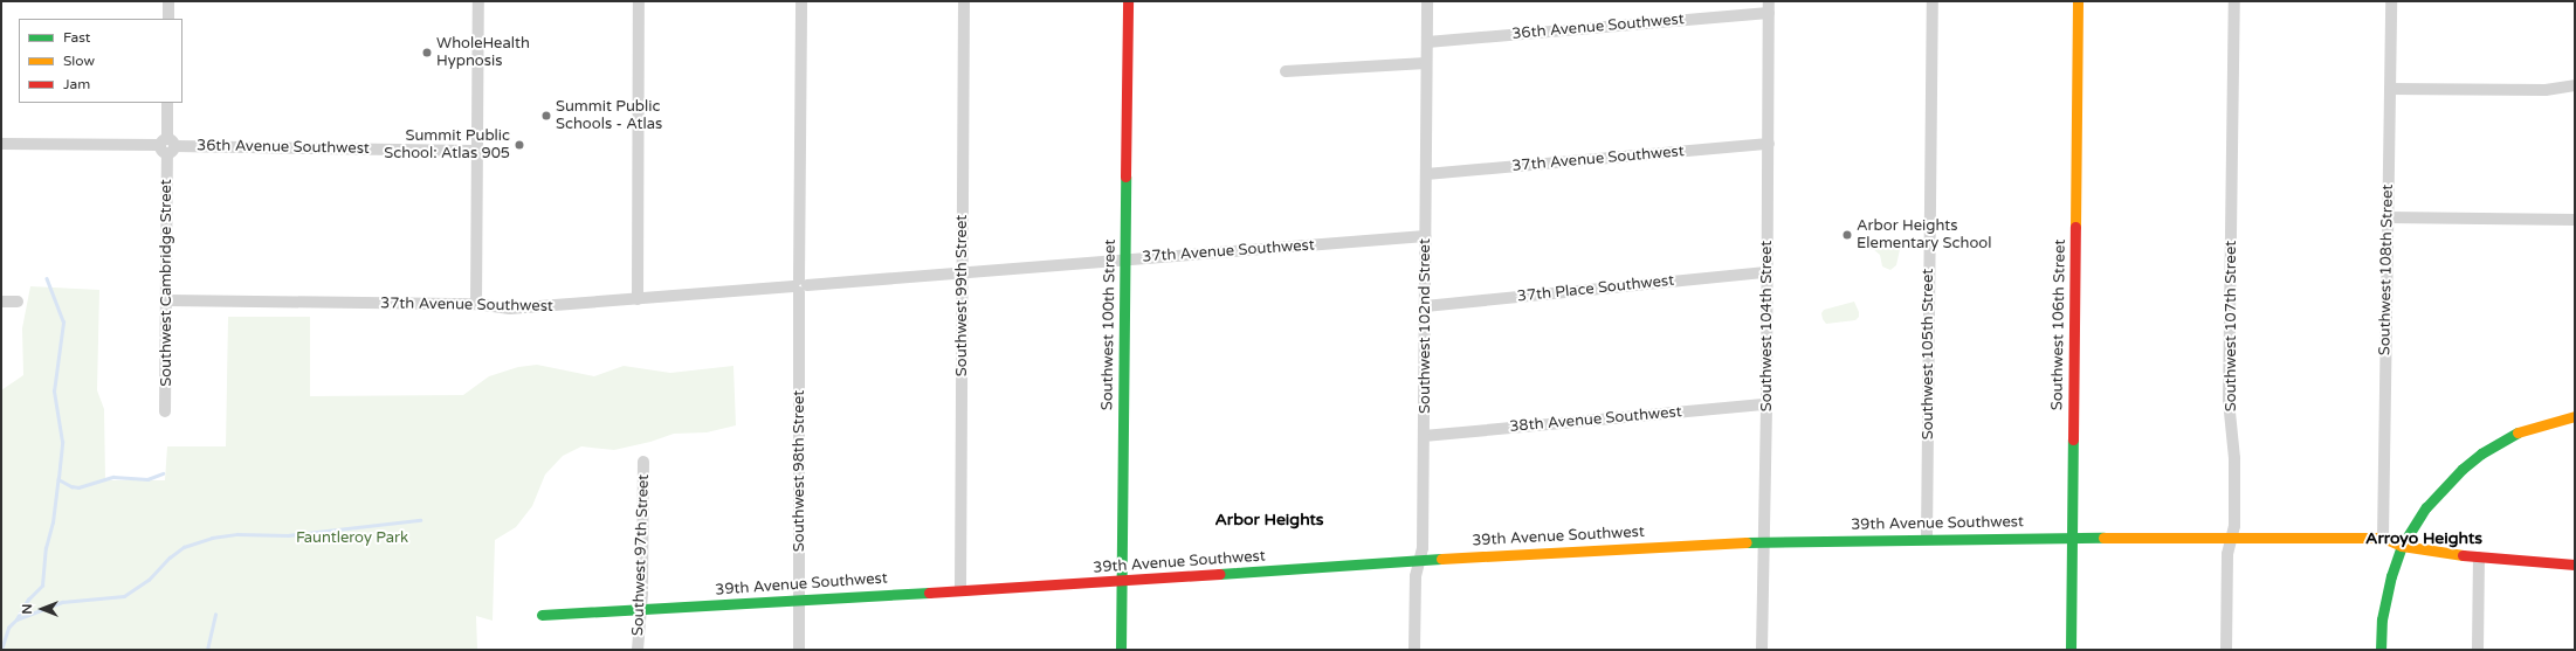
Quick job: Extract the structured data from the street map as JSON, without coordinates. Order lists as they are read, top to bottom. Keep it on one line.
{"streets":{"street":["36th Avenue Southwest","37th Avenue Southwest","Southwest 108th Street","Southwest Cambridge Street","37th Place Southwest","Southwest 99th Street","Southwest 100th Street","Southwest 106th Street","Southwest 102nd Street","Southwest 104th Street","Southwest 107th Street","Southwest 105th Street","38th Avenue Southwest","Southwest 98th Street","39th Avenue Southwest","Southwest 97th Street"]},"crossings":[["36th Avenue Southwest","Southwest Cambridge Street"],["36th Avenue Southwest","Southwest 102nd Street"],["36th Avenue Southwest","Southwest 104th Street"],["37th Avenue Southwest","Southwest Cambridge Street"],["37th Avenue Southwest","Southwest 99th Street"],["37th Avenue Southwest","Southwest 100th Street"],["37th Avenue Southwest","Southwest 102nd Street"],["37th Avenue Southwest","Southwest 104th Street"],["37th Avenue Southwest","Southwest 98th Street"],["Southwest 108th Street","39th Avenue Southwest"],["37th Place Southwest","Southwest 102nd Street"],["37th Place Southwest","Southwest 104th Street"],["Southwest 99th Street","39th Avenue Southwest"],["Southwest 100th Street","39th Avenue Southwest"],["Southwest 106th Street","39th Avenue Southwest"],["Southwest 102nd Street","38th Avenue Southwest"],["Southwest 102nd Street","39th Avenue Southwest"],["Southwest 104th Street","38th Avenue Southwest"],["Southwest 104th Street","39th Avenue Southwest"],["Southwest 107th Street","39th Avenue Southwest"],["Southwest 105th Street","39th Avenue Southwest"],["Southwest 98th Street","39th Avenue Southwest"],["39th Avenue Southwest","Southwest 97th Street"]],"districts":["Arbor Heights","Arroyo Heights"],"parks":["Fauntleroy Park"],"places":["WholeHealth Hypnosis","Summit Public Schools - Atlas","Summit Public School: Atlas 905","Arbor Heights Elementary School"],"legend":["Fast","Slow","Jam"],"north":"left"}
